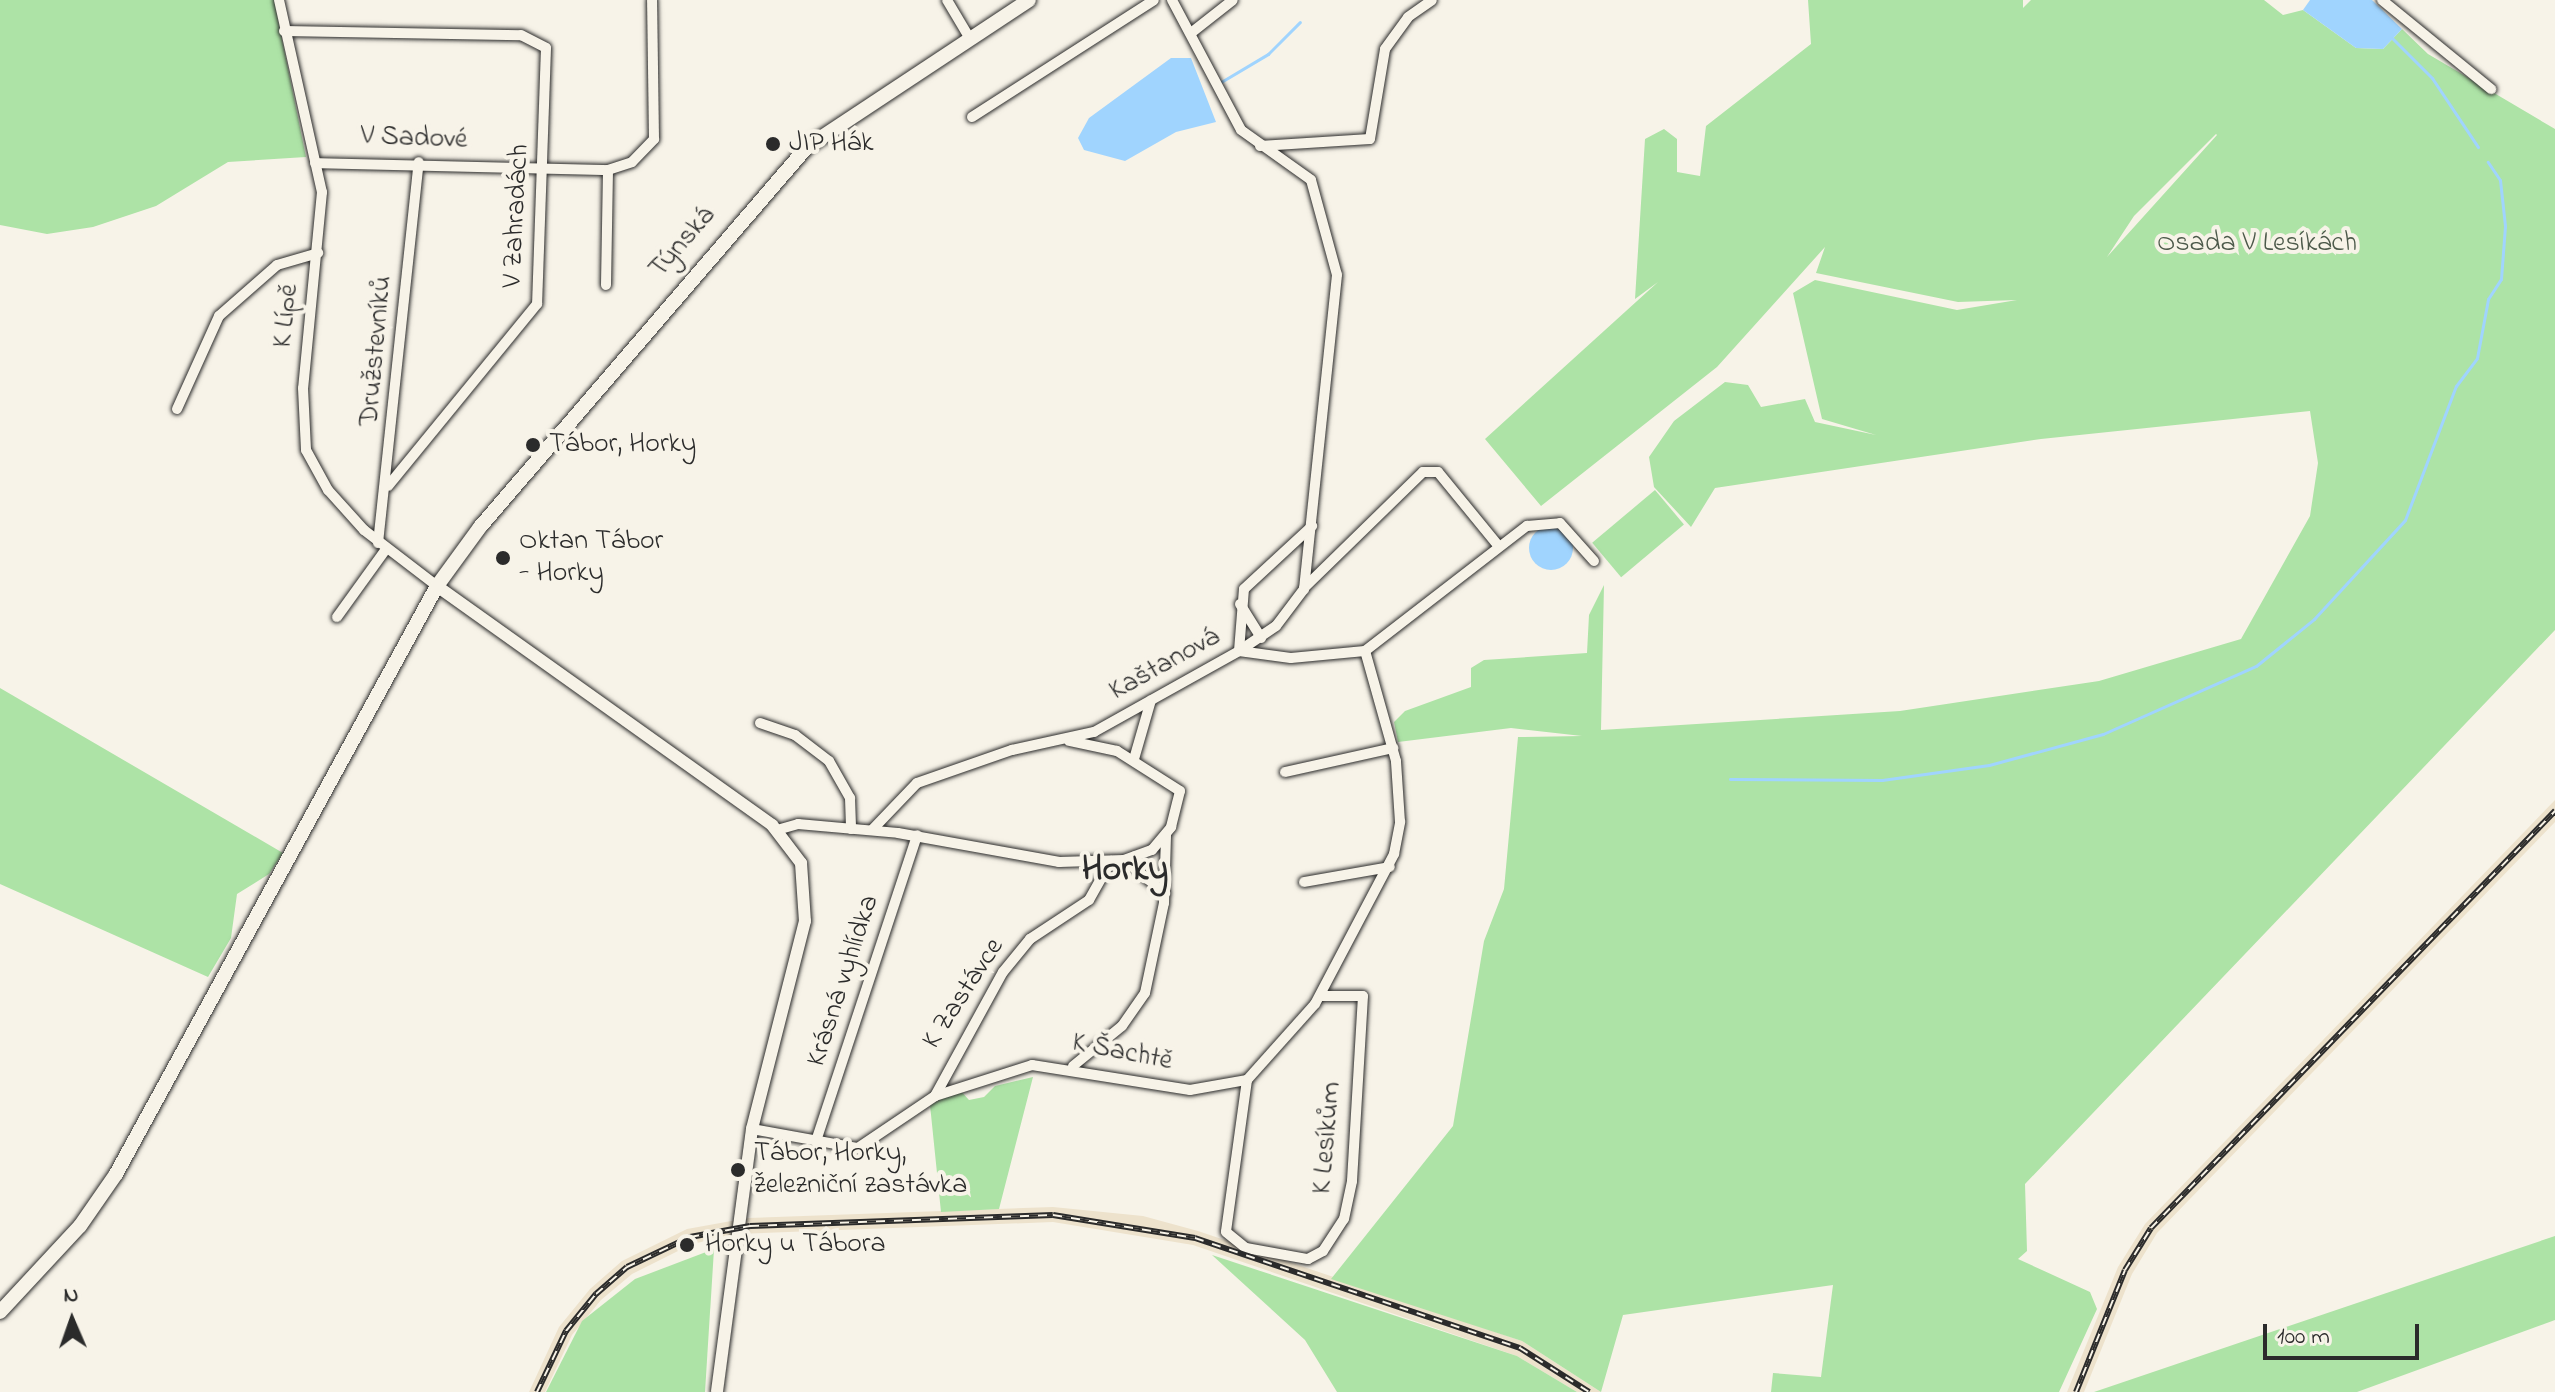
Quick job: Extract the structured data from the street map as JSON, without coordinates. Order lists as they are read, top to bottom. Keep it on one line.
{"streets":{"main road":["Týnská"],"street":["V Sadové","V Zahradách","K Lípě","Družstevníků","Kaštanová","Krásná vyhlídka","K Zastávce","K Šachtě","K Lesíkům"]},"crossings":[["V Sadové","V Zahradách"],["V Sadové","K Lípě"],["V Sadové","Družstevníků"],["V Zahradách","K Lípě"],["V Zahradách","Družstevníků"],["Týnská","K Lípě"],["K Lípě","Družstevníků"],["Krásná vyhlídka","K Šachtě"],["K Zastávce","K Šachtě"],["K Šachtě","K Lesíkům"]],"districts":["Horky"],"parks":["Osada V Lesíkách"],"places":["JIP Hák","Tábor, Horky","Oktan Tábor - Horky","Tábor, Horky, železniční zastávka","Horky u Tábora"],"scale_bar":"100 m","north":"top"}
